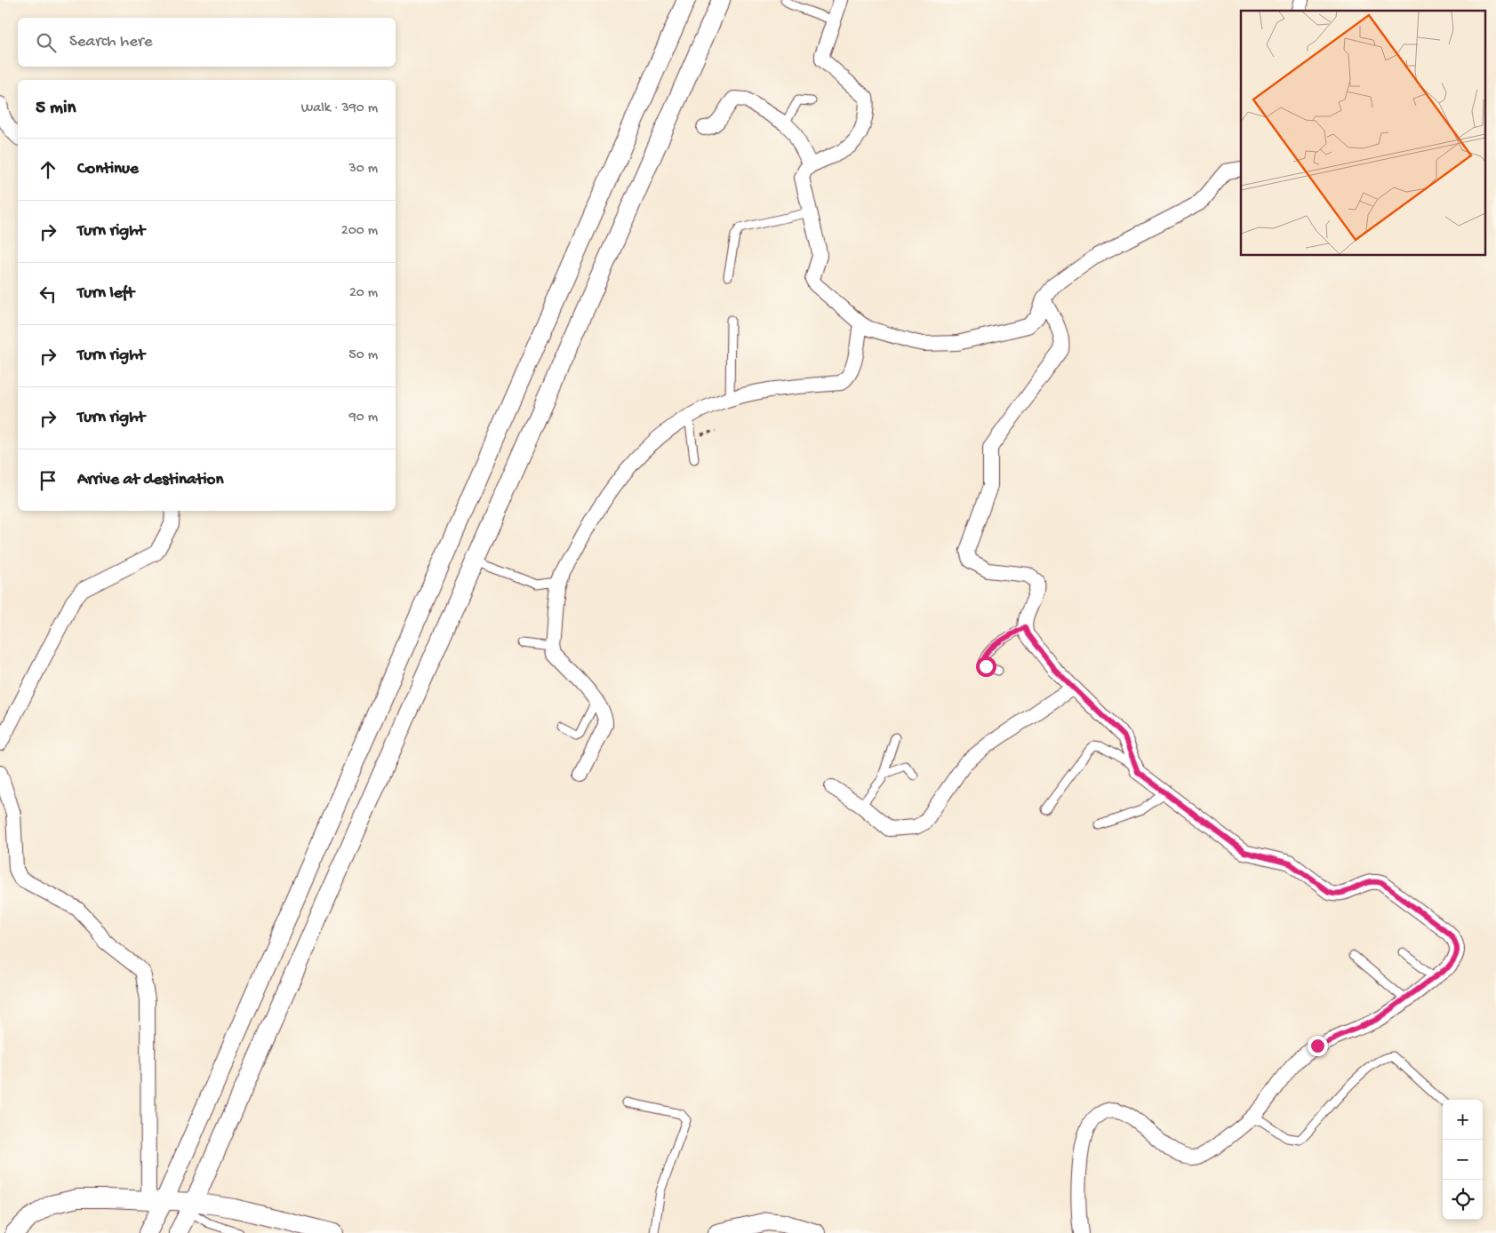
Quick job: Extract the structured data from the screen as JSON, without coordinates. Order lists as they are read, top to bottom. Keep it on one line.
{"page":{"search":"Search here","heading":["5 min","Walk · 390 m"],"list":[["Continue","30 m"],["Turn right","200 m"],["Turn left","20 m"],["Turn right","50 m"],["Turn right","90 m"],"Arrive at destination"],"map_buttons":["+","−"]}}
